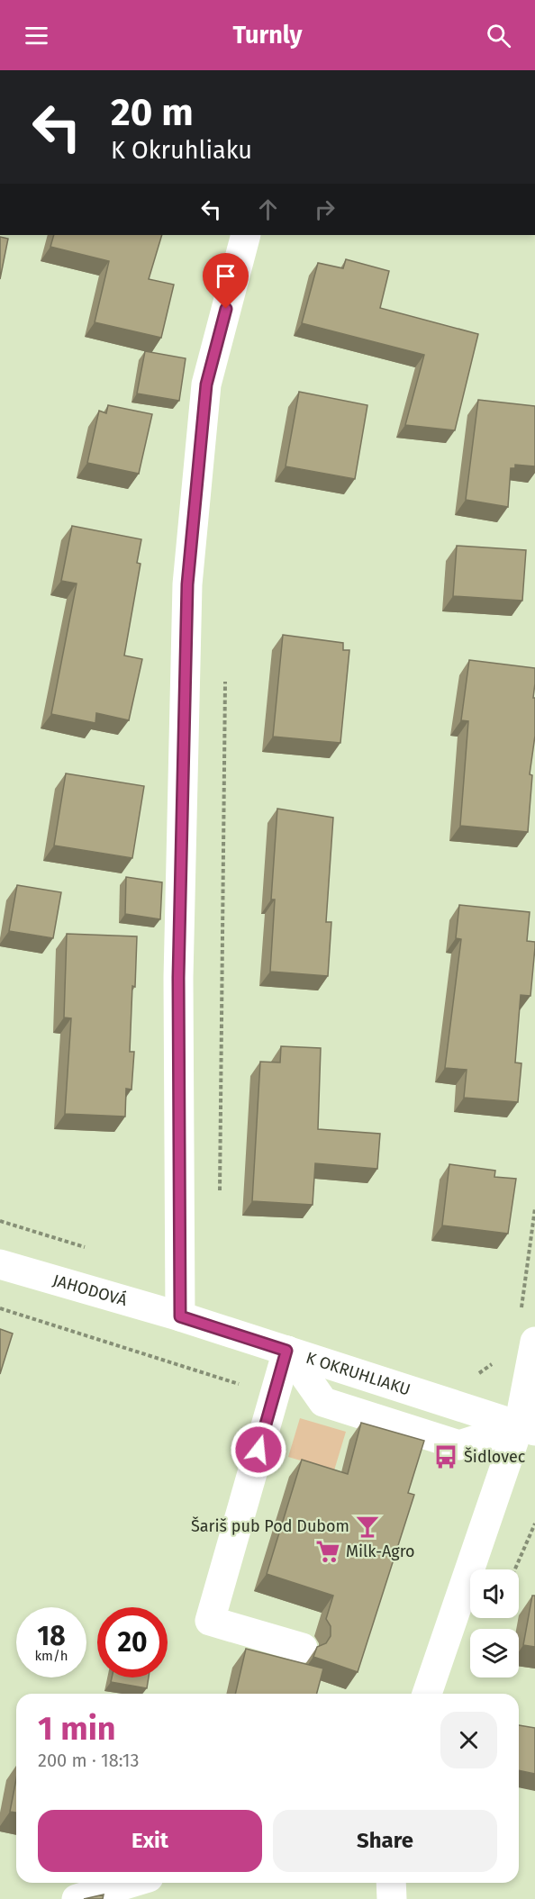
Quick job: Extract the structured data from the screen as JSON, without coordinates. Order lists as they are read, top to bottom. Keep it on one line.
{"streets":{"street":["JAHODOVÁ","K OKRUHLIAKU"]},"crossings":[["JAHODOVÁ","K OKRUHLIAKU"]],"places":{"bus stop":["Šidlovec"],"bar":["Šariš pub Pod Dubom"],"supermarket":["Milk-Agro"]},"page":{"header":"Turnly","turn":["20 m","K Okruhliaku"],"speed":"18 km/h","limit":"20","heading":["1 min","200 m · 18:13"],"buttons":["Exit","Share"]}}
